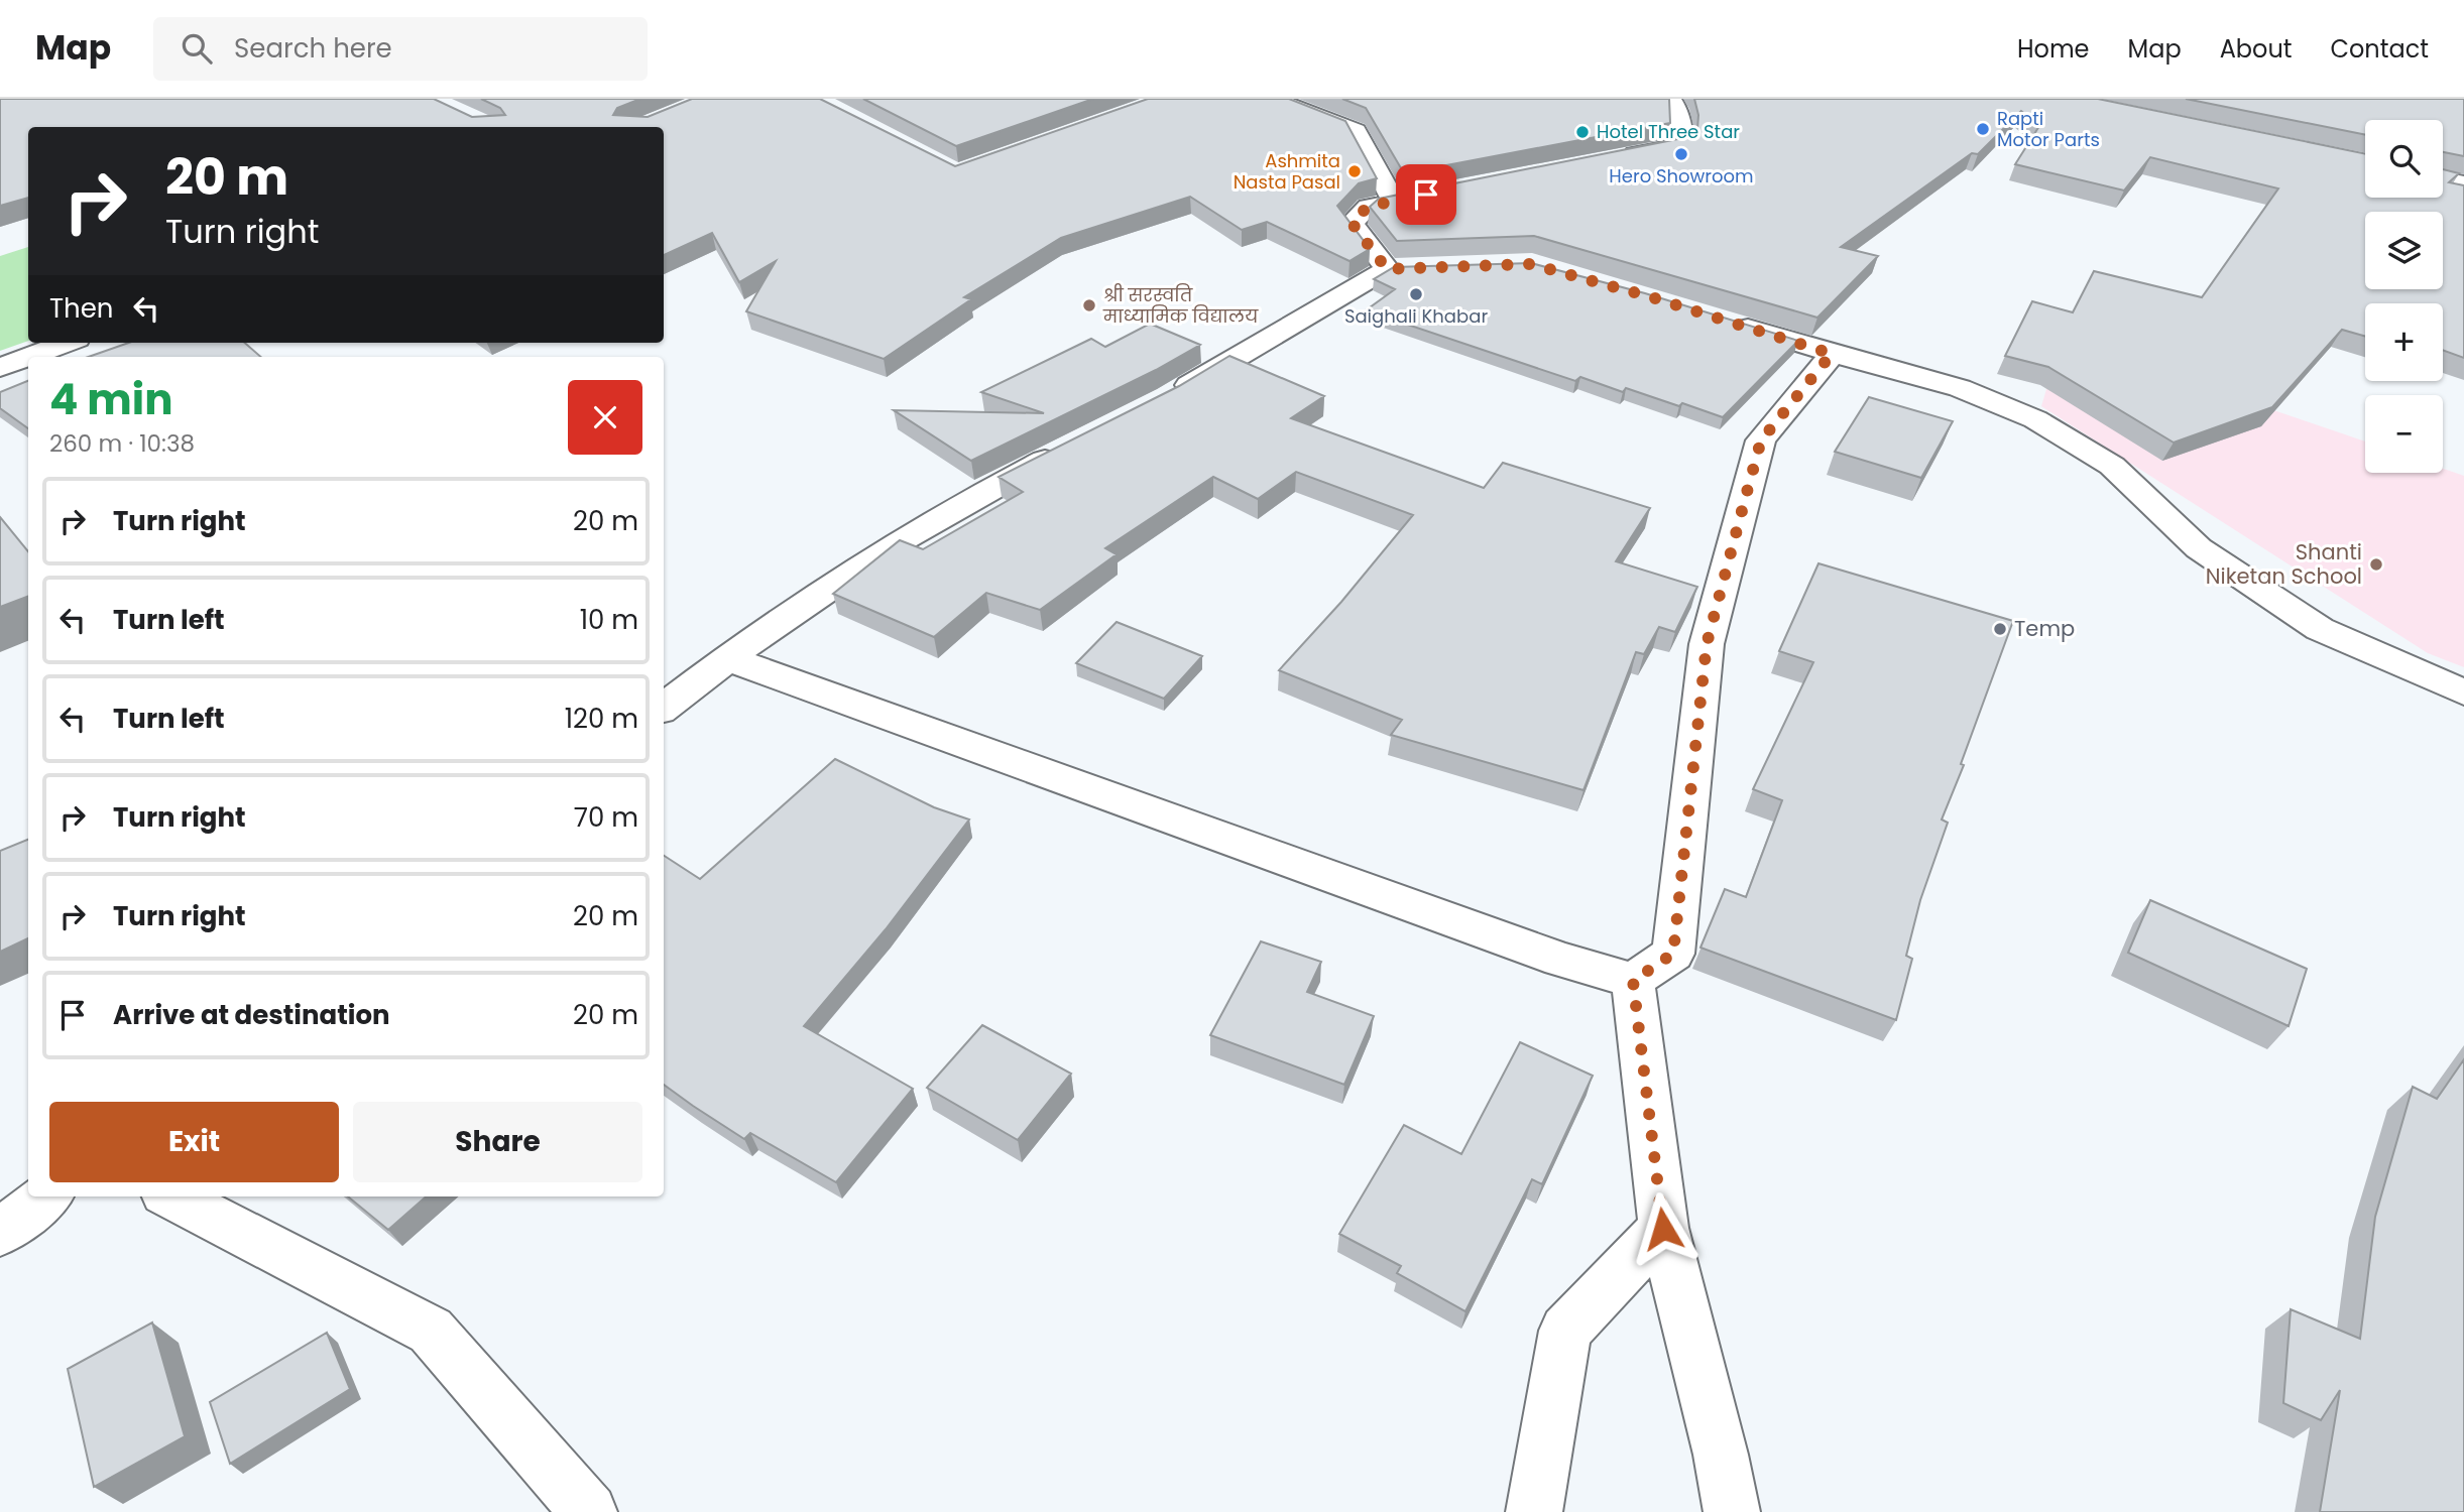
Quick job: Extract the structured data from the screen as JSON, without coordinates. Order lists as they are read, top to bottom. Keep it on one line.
{"places":["Rapti Motor Parts","Hotel Three Star","Hero Showroom","Ashmita Nasta Pasal","Saighali Khabar","श्री सरस्वति माध्यामिक विद्यालय","Shanti Niketan School","Temp"],"page":{"header":"Map","search":"Search here","nav":["Home","Map","About","Contact"],"map_buttons":["+","−"],"turn":["20 m","Turn right"],"then":"Then","heading":["4 min","260 m · 10:38"],"list":[{"name":"Turn right","value":"20 m"},{"name":"Turn left","value":"10 m"},{"name":"Turn left","value":"120 m"},{"name":"Turn right","value":"70 m"},{"name":"Turn right","value":"20 m"},{"name":"Arrive at destination","value":"20 m"}],"buttons":["Exit","Share"]}}
